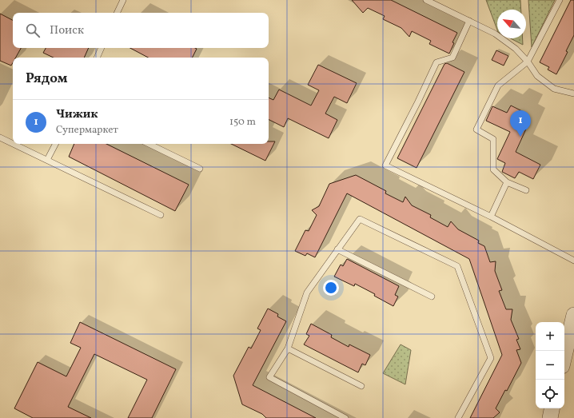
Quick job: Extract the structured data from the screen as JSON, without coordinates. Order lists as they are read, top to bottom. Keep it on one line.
{"north":"top left","page":{"search":"Поиск","heading":"Рядом","list":[{"mark":"1","name":"Чижик","note":"Супермаркет","value":"150 m"}],"pins":"1","map_buttons":["+","−"]}}
